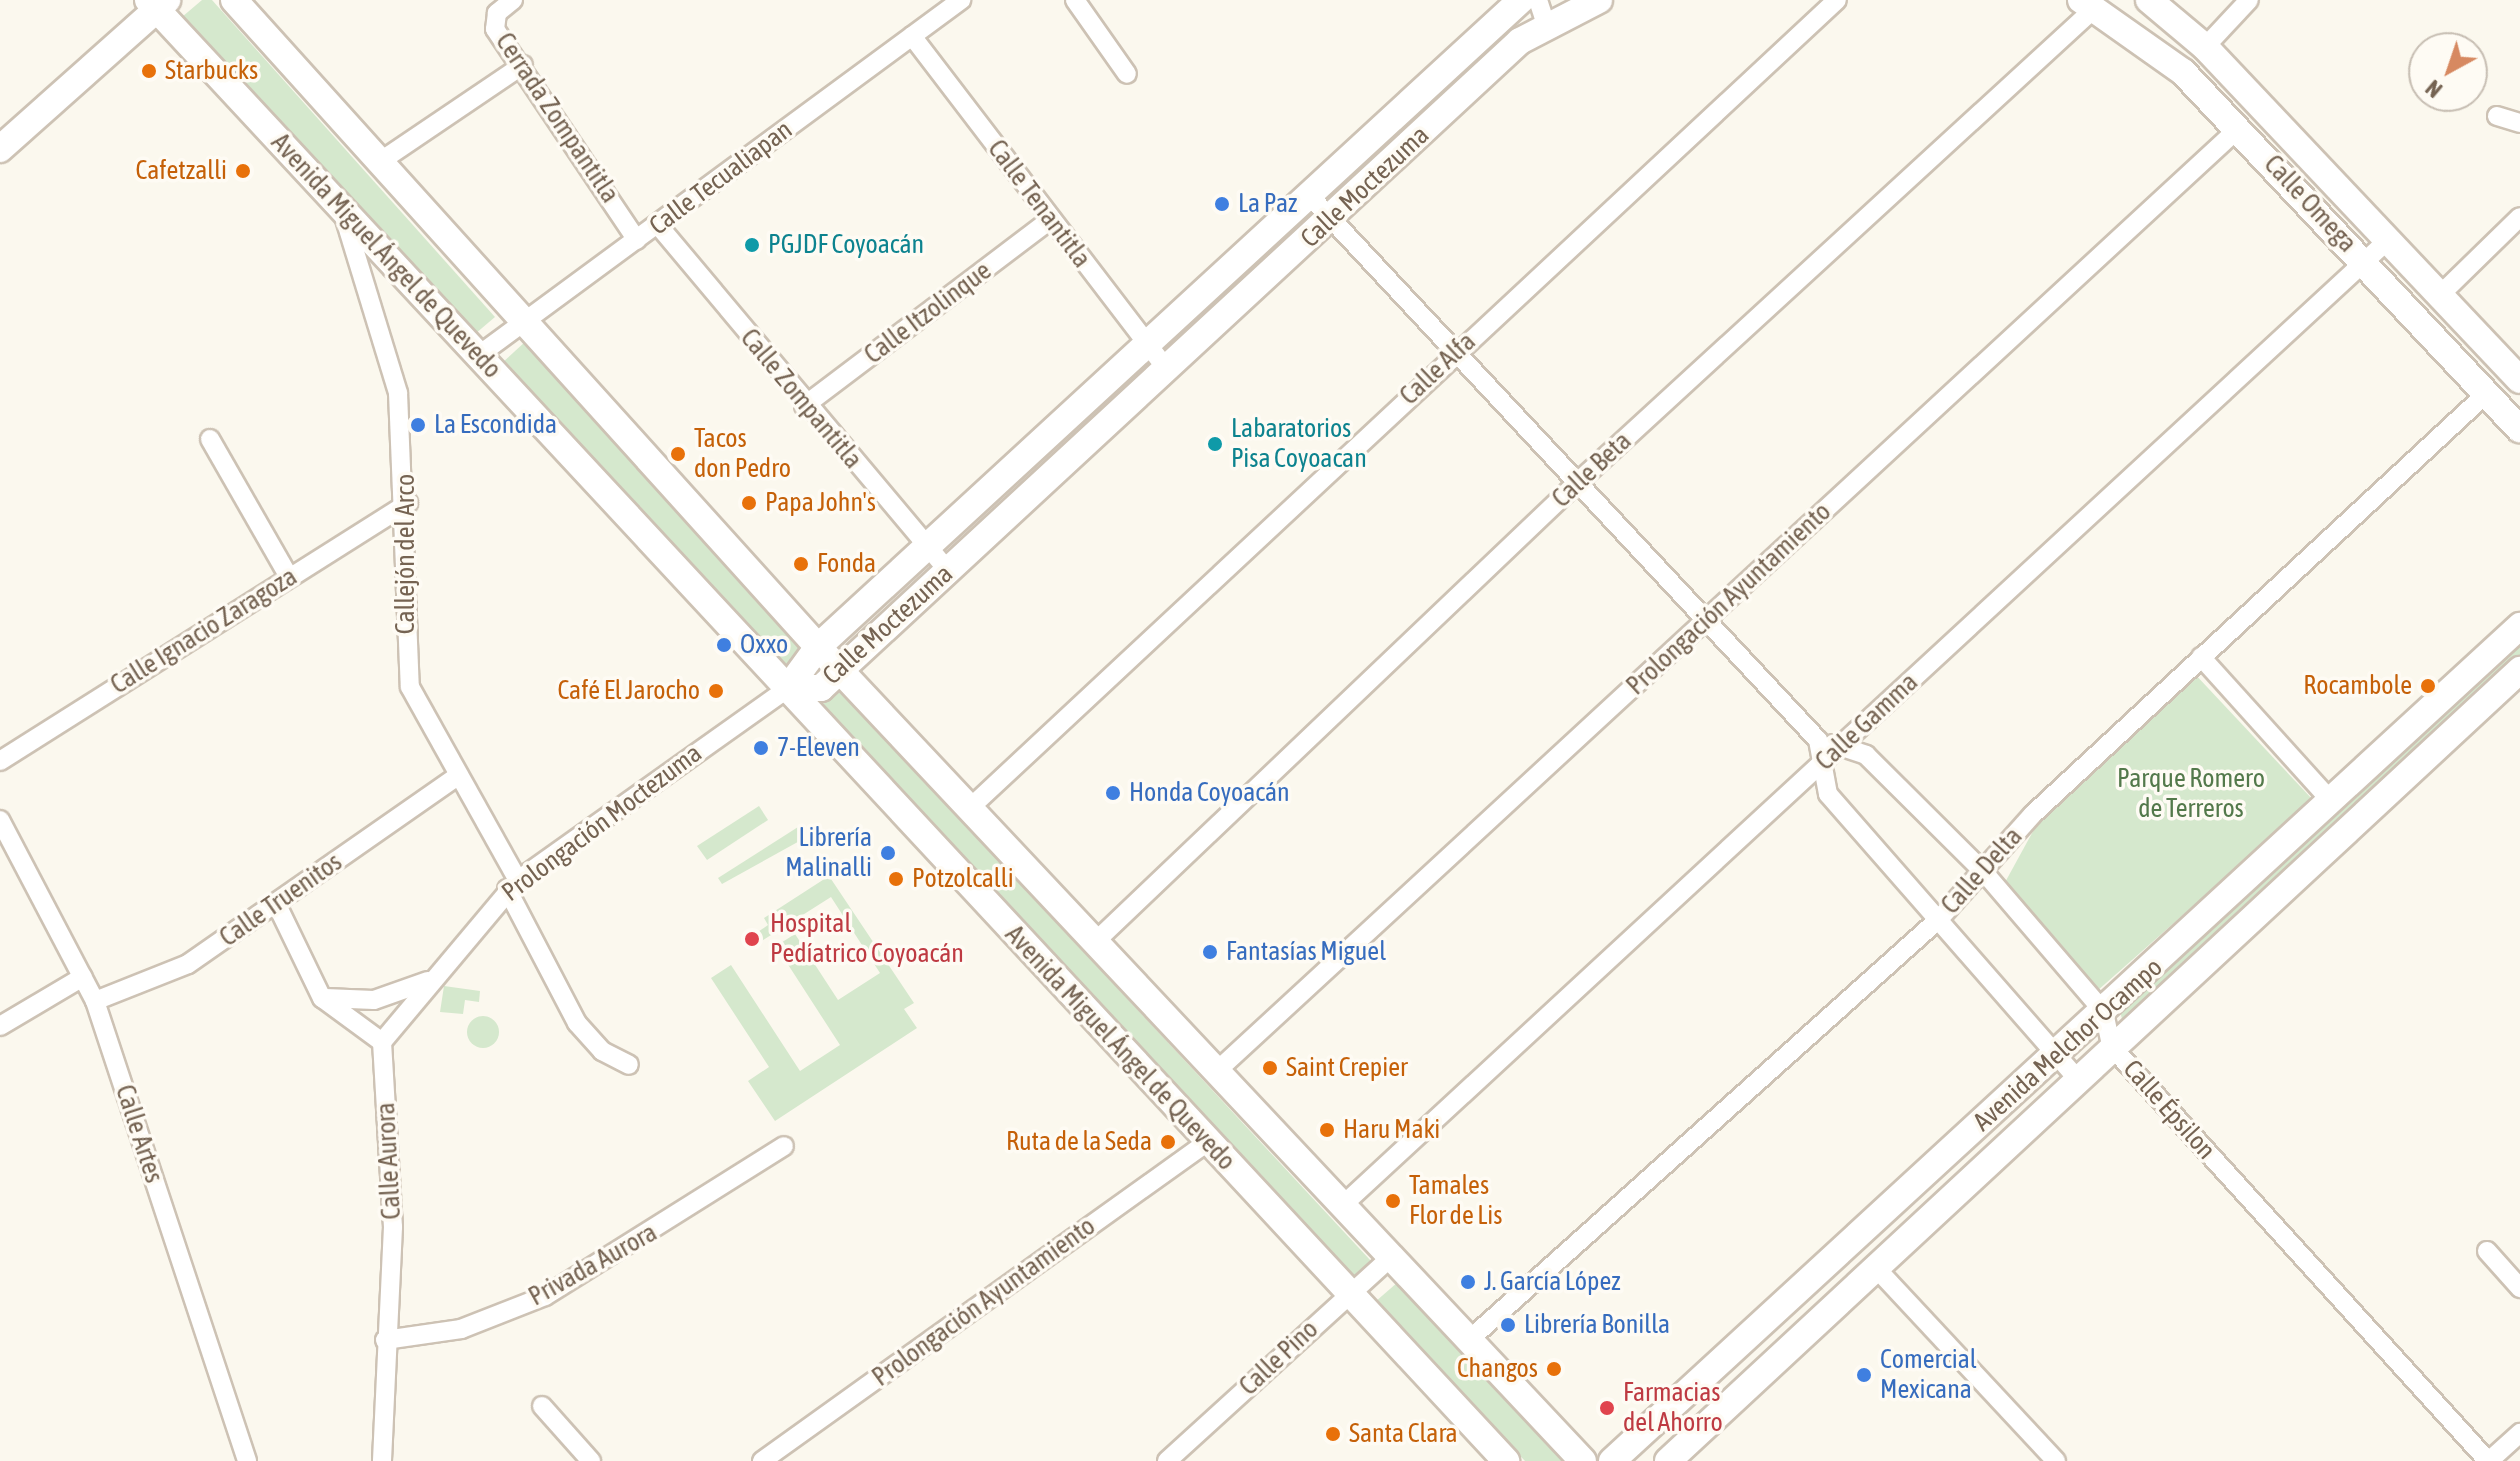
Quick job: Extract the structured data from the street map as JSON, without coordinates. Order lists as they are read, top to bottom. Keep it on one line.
{"streets":{"street":["Cerrada Zompantitla","Calle Tecualiapan","Calle Moctezuma","Calle Tenantitla","Calle Omega","Avenida Miguel Ángel de Quevedo","Calle Itzolinque","Calle Alfa","Calle Zompantitla","Calle Beta","Callejón del Arco","Prolongación Ayuntamiento","Calle Ignacio Zaragoza","Calle Gamma","Prolongación Moctezuma","Calle Delta","Calle Truenitos","Avenida Melchor Ocampo","Calle Épsilon","Calle Artes","Calle Aurora","Privada Aurora","Calle Pino"]},"crossings":[["Cerrada Zompantitla","Calle Tecualiapan"],["Calle Tecualiapan","Calle Tenantitla"],["Calle Tecualiapan","Avenida Miguel Ángel de Quevedo"],["Calle Tecualiapan","Calle Zompantitla"],["Calle Moctezuma","Calle Tenantitla"],["Calle Moctezuma","Avenida Miguel Ángel de Quevedo"],["Calle Moctezuma","Calle Zompantitla"],["Calle Moctezuma","Prolongación Moctezuma"],["Calle Tenantitla","Calle Itzolinque"],["Calle Omega","Calle Beta"],["Calle Omega","Prolongación Ayuntamiento"],["Calle Omega","Calle Gamma"],["Calle Omega","Calle Delta"],["Avenida Miguel Ángel de Quevedo","Callejón del Arco"],["Avenida Miguel Ángel de Quevedo","Prolongación Ayuntamiento"],["Avenida Miguel Ángel de Quevedo","Prolongación Moctezuma"],["Avenida Miguel Ángel de Quevedo","Calle Pino"],["Calle Itzolinque","Calle Zompantitla"],["Callejón del Arco","Calle Ignacio Zaragoza"],["Callejón del Arco","Prolongación Moctezuma"],["Callejón del Arco","Calle Truenitos"],["Calle Gamma","Calle Épsilon"],["Prolongación Moctezuma","Calle Aurora"],["Calle Delta","Calle Épsilon"],["Calle Truenitos","Calle Artes"],["Avenida Melchor Ocampo","Calle Épsilon"],["Calle Aurora","Privada Aurora"]],"parks":["Parque Romero de Terreros"],"places":["Starbucks","Cafetzalli","La Paz","PGJDF Coyoacán","La Escondida","Labaratorios Pisa Coyoacan","Tacos don Pedro","Papa John's","Fonda","Oxxo","Rocambole","Café El Jarocho","7-Eleven","Honda Coyoacán","Librería Malinalli","Potzolcalli","Hospital Pedíatrico Coyoacán","Fantasías Miguel","Saint Crepier","Haru Maki","Ruta de la Seda","Tamales Flor de Lis","J. García López","Librería Bonilla","Changos","Comercial Mexicana","Farmacias del Ahorro","Santa Clara"],"north":"bottom left"}
